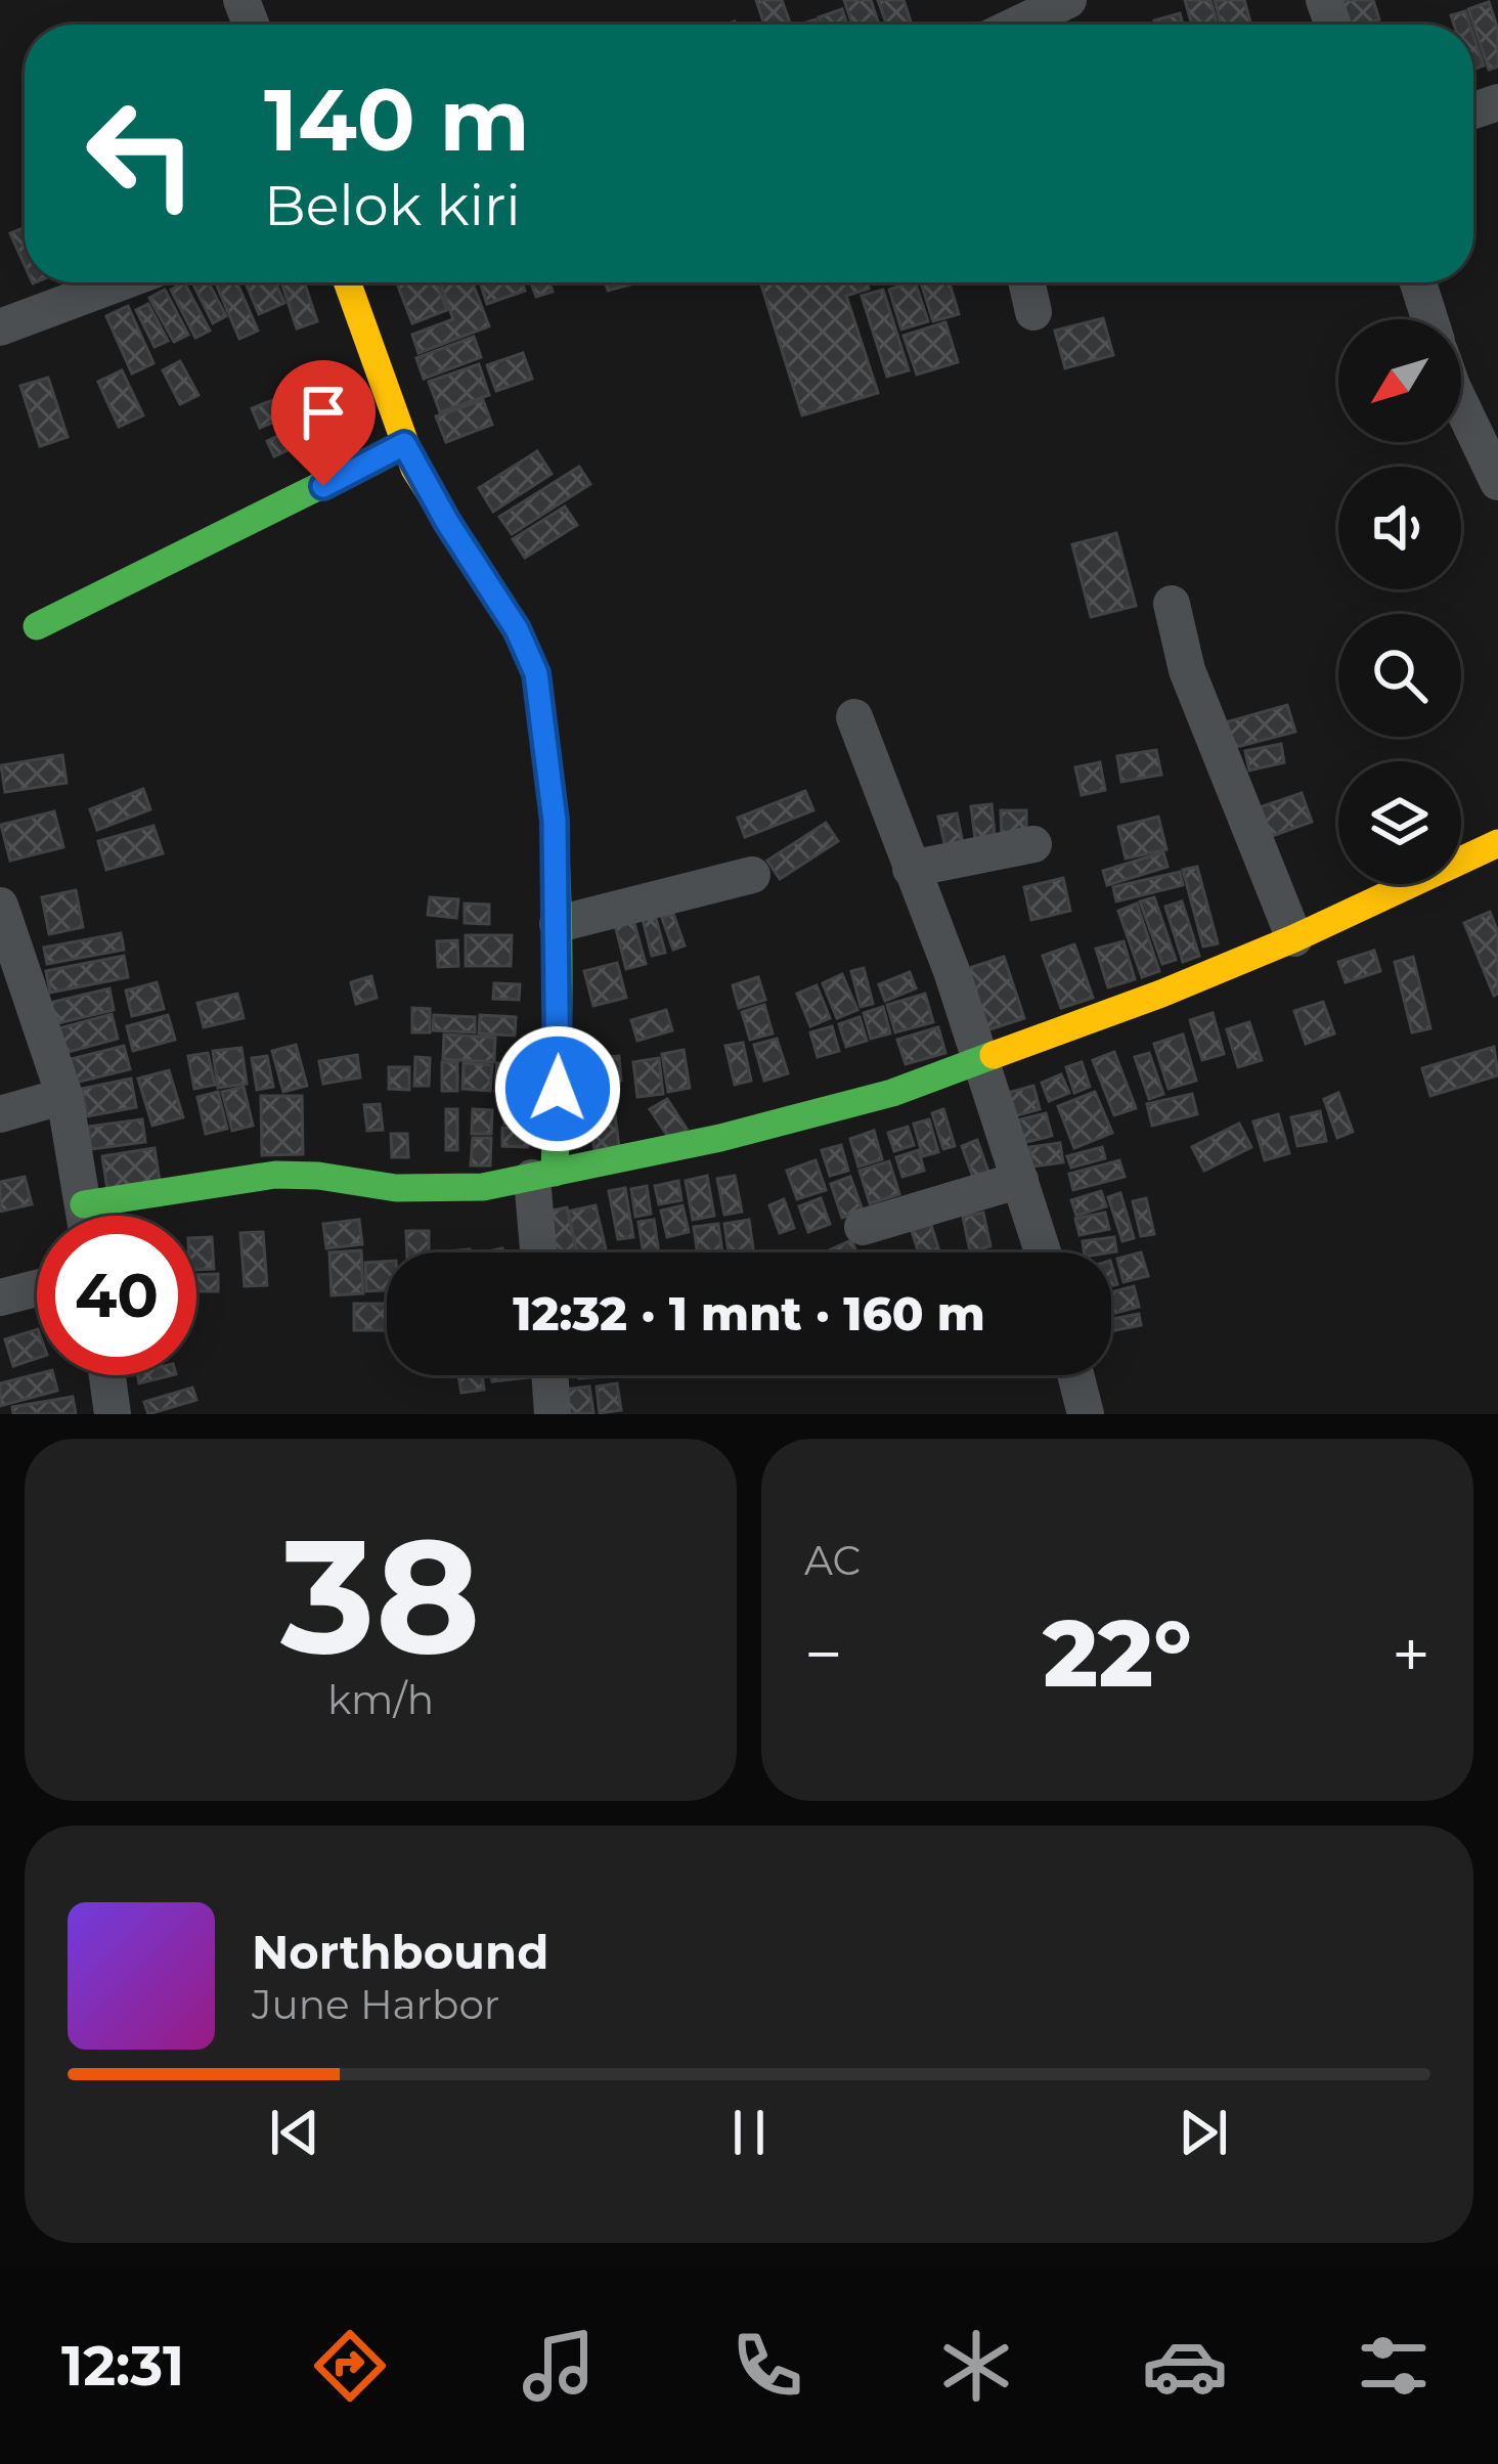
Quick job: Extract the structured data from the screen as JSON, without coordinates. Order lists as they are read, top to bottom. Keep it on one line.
{"north":"bottom left","page":{"turn":["140 m","Belok kiri"],"limit":"40","trip":"12:32 · 1 mnt · 160 m","tile":[["38","km/h"],"AC"],"heat":["−","22°","+"],"song":["Northbound","June Harbor"],"tabs":"12:31"}}
